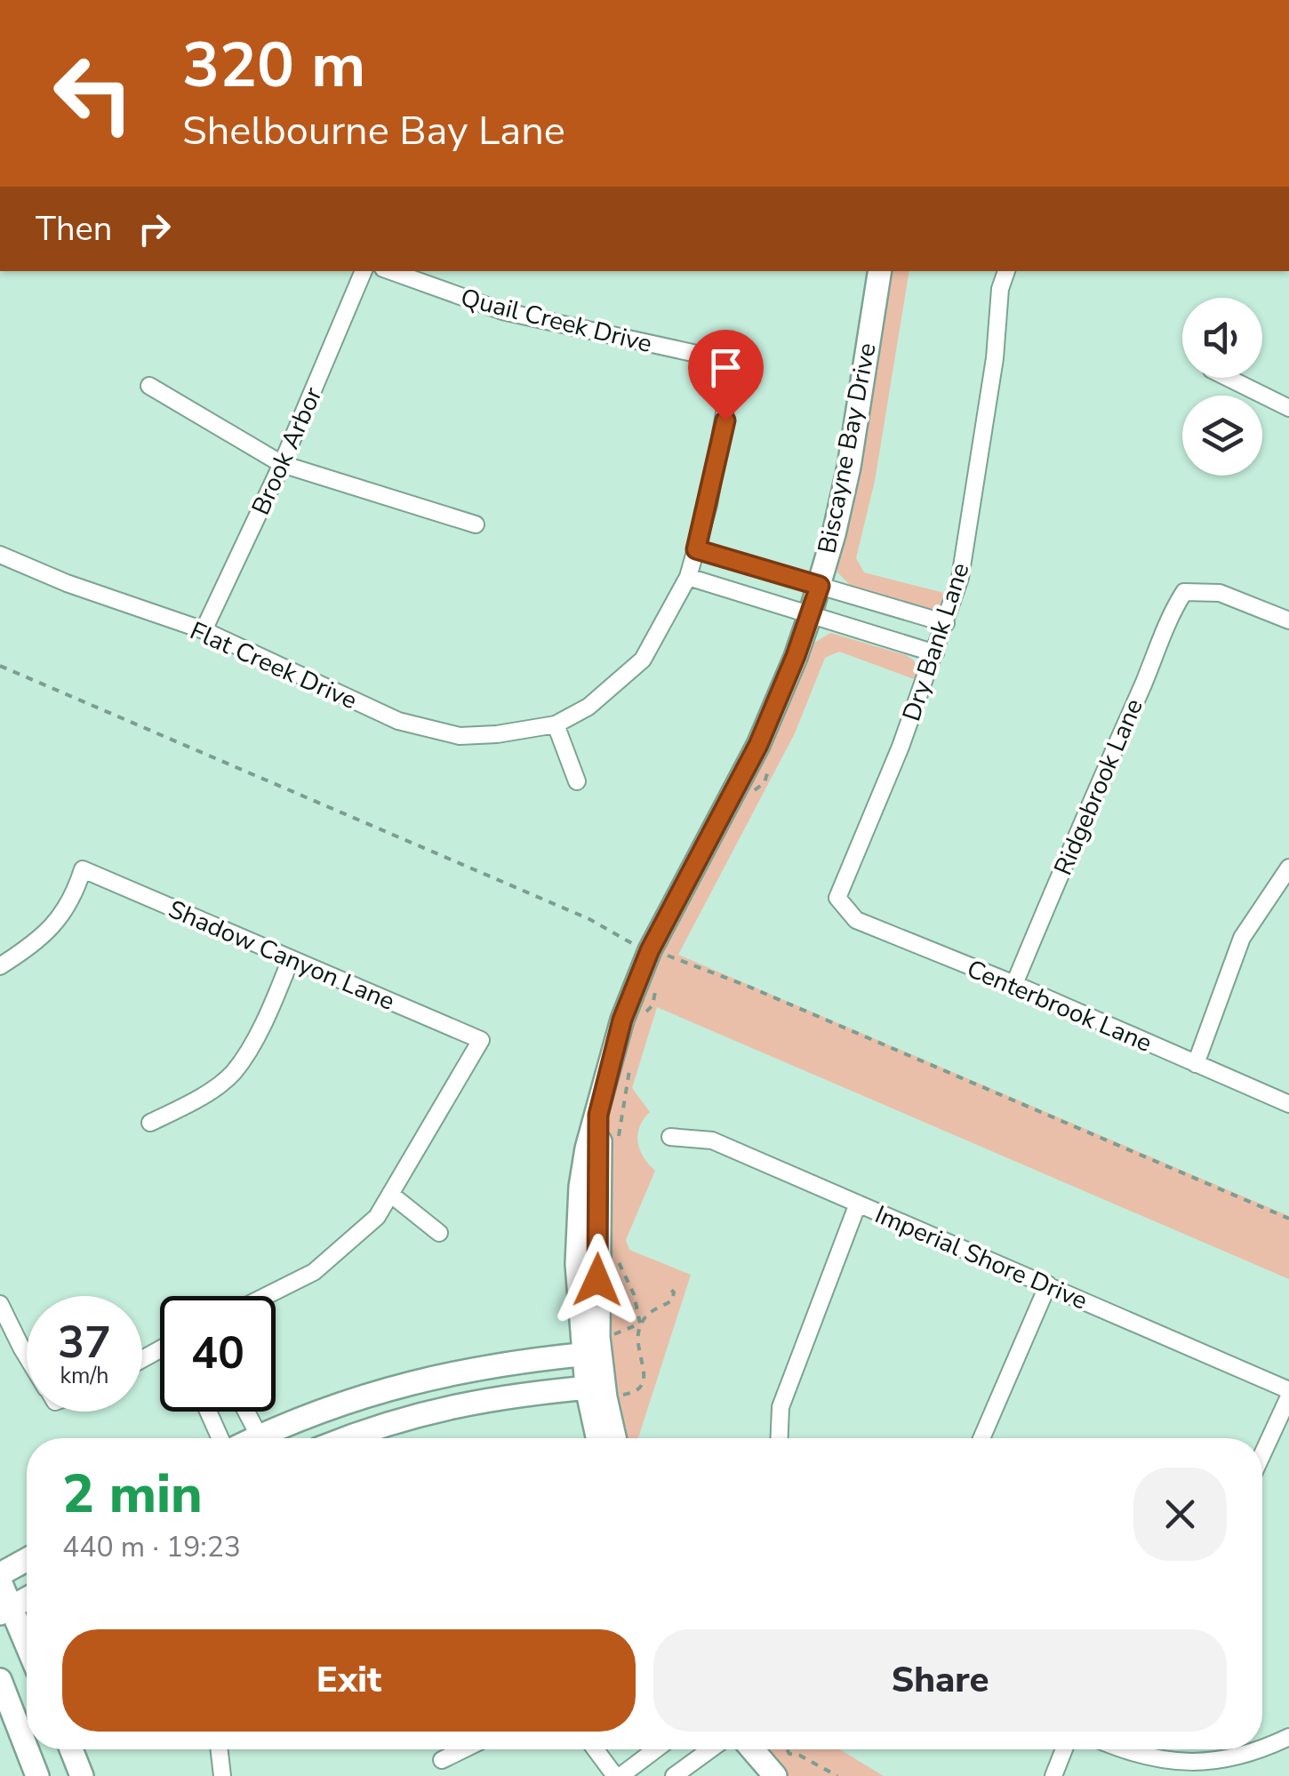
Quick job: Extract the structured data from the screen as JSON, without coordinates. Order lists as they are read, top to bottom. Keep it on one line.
{"streets":{"street":["Quail Creek Drive","Biscayne Bay Drive","Brook Arbor","Dry Bank Lane","Flat Creek Drive","Ridgebrook Lane","Shadow Canyon Lane","Centerbrook Lane","Imperial Shore Drive"]},"crossings":[["Brook Arbor","Flat Creek Drive"],["Dry Bank Lane","Centerbrook Lane"],["Ridgebrook Lane","Centerbrook Lane"]],"page":{"turn":["320 m","Shelbourne Bay Lane"],"then":"Then","speed":"37 km/h","limit":"40","heading":["2 min","440 m · 19:23"],"buttons":["Exit","Share"]}}
